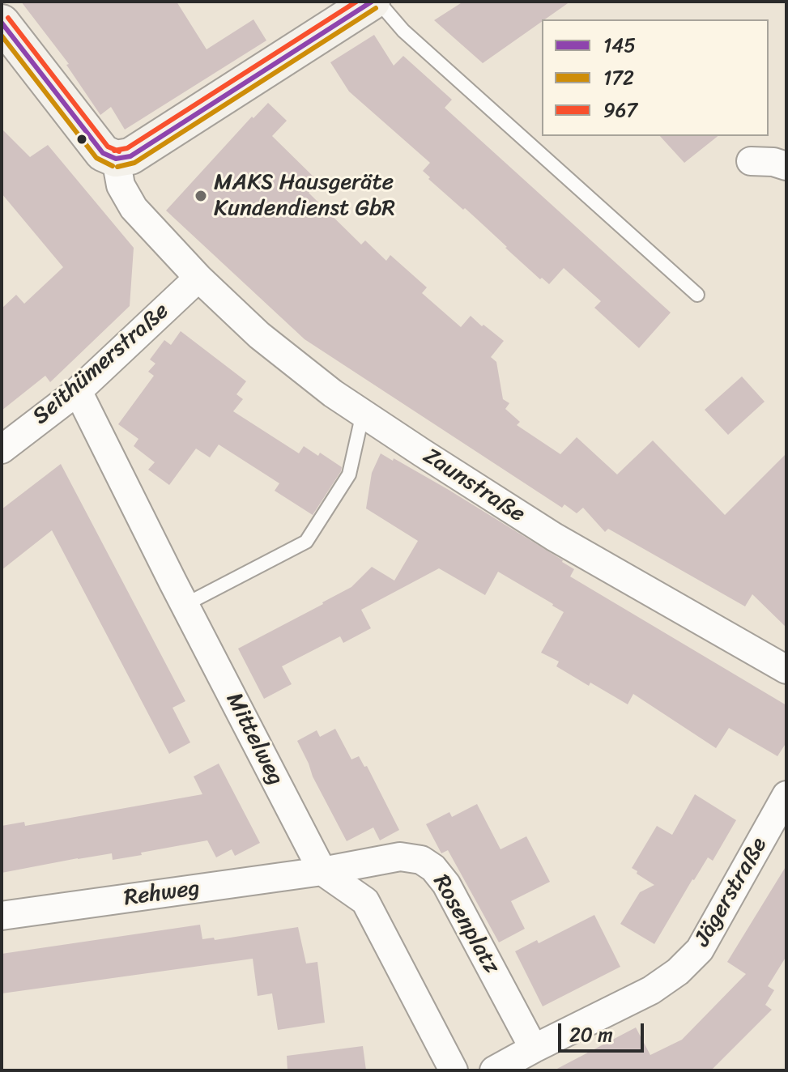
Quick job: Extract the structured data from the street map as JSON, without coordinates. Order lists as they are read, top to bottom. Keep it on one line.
{"streets":{"street":["Seithümerstraße","Zaunstraße","Mittelweg","Jägerstraße","Rehweg","Rosenplatz"]},"crossings":[["Seithümerstraße","Zaunstraße"],["Seithümerstraße","Mittelweg"],["Mittelweg","Rehweg"],["Mittelweg","Rosenplatz"],["Jägerstraße","Rosenplatz"],["Rehweg","Rosenplatz"]],"places":["MAKS Hausgeräte Kundendienst GbR"],"lines":["transit line 145","transit line 967","transit line 172"],"legend":["145","172","967"],"scale_bar":"20 m"}
